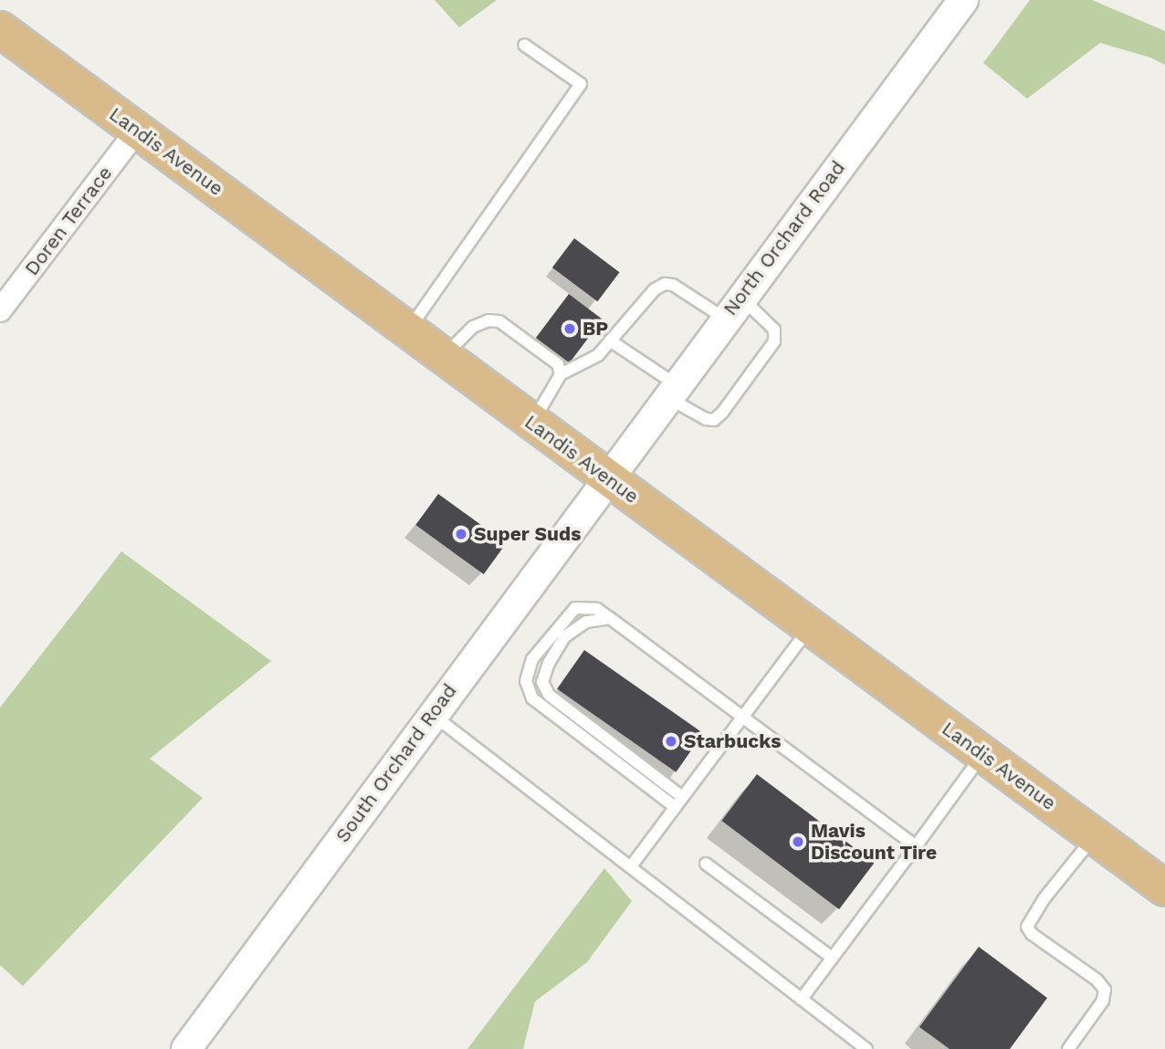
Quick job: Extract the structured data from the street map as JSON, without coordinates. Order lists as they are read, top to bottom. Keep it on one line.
{"streets":{"main road":["Landis Avenue"],"street":["Doren Terrace","North Orchard Road","South Orchard Road"]},"crossings":[["Landis Avenue","Doren Terrace"],["Landis Avenue","North Orchard Road"],["Landis Avenue","South Orchard Road"],["North Orchard Road","South Orchard Road"]],"places":["BP","Super Suds","Starbucks","Mavis Discount Tire"]}
